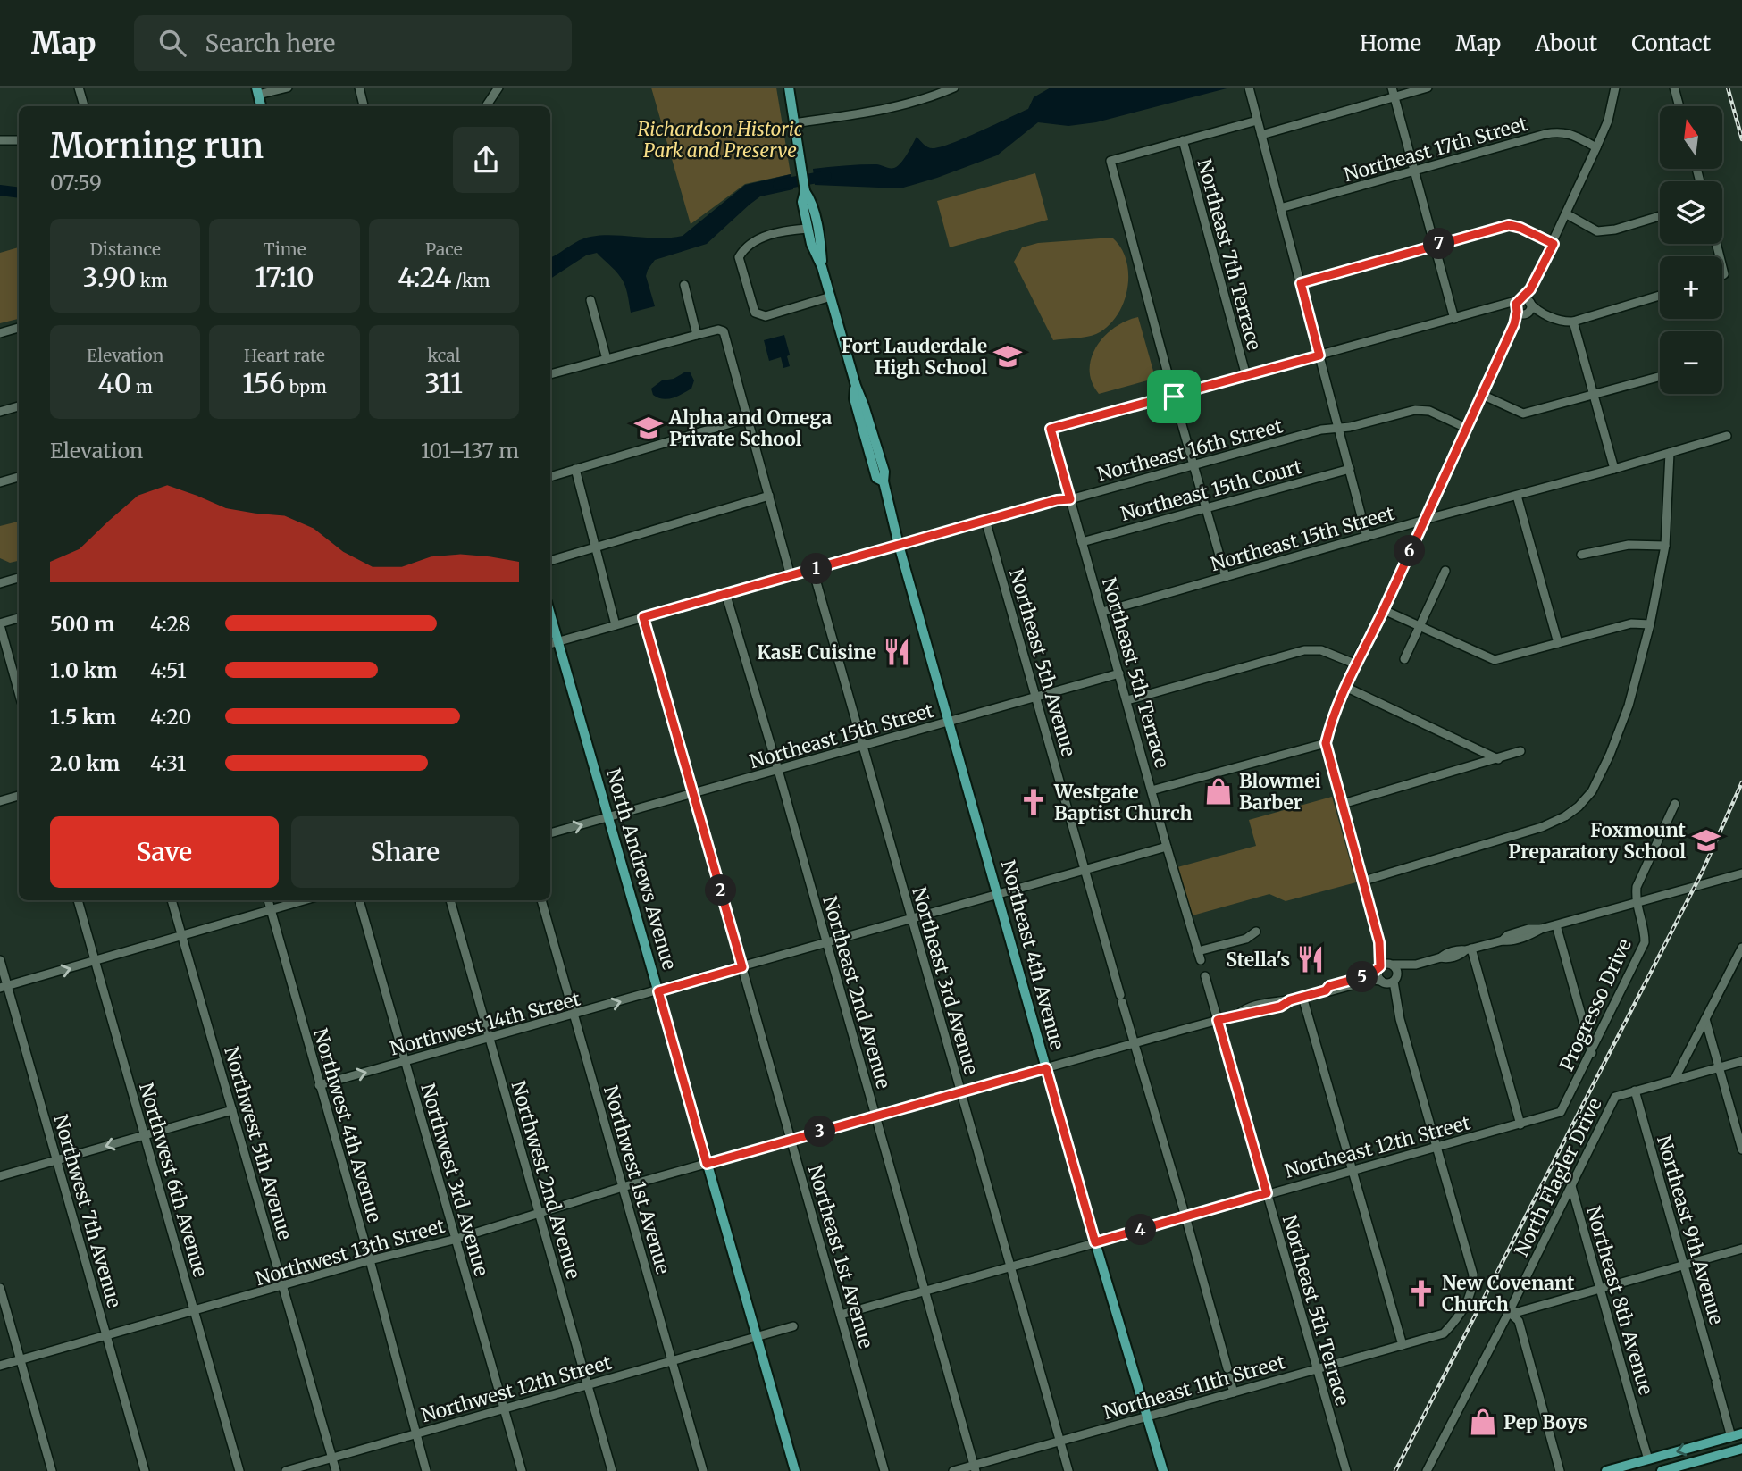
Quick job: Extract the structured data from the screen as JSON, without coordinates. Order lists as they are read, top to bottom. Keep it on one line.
{"streets":{"main road":["North Andrews Avenue","Northeast 4th Avenue"],"street":["Northeast 17th Street","Northeast 7th Terrace","Northeast 16th Street","Northeast 15th Court","Northeast 15th Street","Northeast 5th Avenue","Northeast 5th Terrace","Northeast 3rd Avenue","Northeast 2nd Avenue","Progresso Drive","Northwest 14th Street","Northwest 4th Avenue","Northwest 5th Avenue","Northeast 12th Street","North Flagler Drive","Northwest 6th Avenue","Northwest 3rd Avenue","Northwest 2nd Avenue","Northwest 1st Avenue","Northwest 7th Avenue","Northeast 9th Avenue","Northwest 13th Street","Northeast 1st Avenue","Northeast 8th Avenue","Northeast 11th Street","Northwest 12th Street"]},"crossings":[["Northeast 16th Street","Northeast 5th Avenue"],["Northeast 16th Street","Northeast 5th Terrace"],["Northeast 16th Street","North Andrews Avenue"],["Northeast 16th Street","Northeast 4th Avenue"],["Northeast 16th Street","Northeast 3rd Avenue"],["Northeast 16th Street","Northeast 2nd Avenue"],["Northeast 16th Street","Northeast 1st Avenue"],["Northeast 15th Court","Northeast 5th Terrace"],["Northeast 15th Street","Northeast 5th Avenue"],["Northeast 15th Street","Northeast 5th Terrace"],["Northeast 15th Street","North Andrews Avenue"],["Northeast 15th Street","Northeast 4th Avenue"],["Northeast 15th Street","Northeast 3rd Avenue"],["Northeast 15th Street","Northeast 2nd Avenue"],["Northeast 15th Street","Northeast 1st Avenue"],["Northeast 5th Avenue","Northwest 14th Street"],["Northeast 5th Avenue","Northeast 12th Street"],["Northeast 5th Avenue","Northwest 13th Street"],["Northeast 5th Avenue","Northeast 11th Street"],["Northeast 5th Terrace","Northwest 14th Street"],["Northeast 5th Terrace","Northeast 12th Street"],["Northeast 5th Terrace","Northwest 13th Street"],["Northeast 5th Terrace","Northeast 11th Street"],["North Andrews Avenue","Northwest 14th Street"],["North Andrews Avenue","Northwest 13th Street"],["North Andrews Avenue","Northwest 12th Street"],["Northeast 4th Avenue","Northwest 14th Street"],["Northeast 4th Avenue","Northeast 12th Street"],["Northeast 4th Avenue","Northwest 13th Street"],["Northeast 4th Avenue","Northeast 11th Street"],["Northeast 3rd Avenue","Northwest 14th Street"],["Northeast 3rd Avenue","Northeast 12th Street"],["Northeast 3rd Avenue","Northwest 13th Street"],["Northeast 3rd Avenue","Northeast 11th Street"],["Northeast 2nd Avenue","Northwest 14th Street"],["Northeast 2nd Avenue","Northeast 12th Street"],["Northeast 2nd Avenue","Northwest 13th Street"],["Northeast 2nd Avenue","Northeast 11th Street"],["Progresso Drive","Northeast 12th Street"],["Northwest 14th Street","Northwest 4th Avenue"],["Northwest 14th Street","Northwest 3rd Avenue"],["Northwest 14th Street","Northwest 2nd Avenue"],["Northwest 14th Street","Northwest 1st Avenue"],["Northwest 14th Street","Northeast 1st Avenue"],["Northwest 4th Avenue","Northwest 13th Street"],["Northwest 4th Avenue","Northwest 12th Street"],["Northwest 5th Avenue","Northwest 13th Street"],["Northwest 5th Avenue","Northwest 12th Street"],["Northeast 12th Street","Northeast 1st Avenue"],["Northeast 12th Street","Northeast 11th Street"],["North Flagler Drive","Northeast 9th Avenue"],["North Flagler Drive","Northeast 8th Avenue"],["Northwest 6th Avenue","Northwest 13th Street"],["Northwest 3rd Avenue","Northwest 13th Street"],["Northwest 3rd Avenue","Northwest 12th Street"],["Northwest 2nd Avenue","Northwest 13th Street"],["Northwest 2nd Avenue","Northwest 12th Street"],["Northwest 1st Avenue","Northwest 13th Street"],["Northwest 1st Avenue","Northwest 12th Street"],["Northwest 7th Avenue","Northwest 13th Street"],["Northwest 13th Street","Northeast 1st Avenue"]],"parks":["Richardson Historic Park and Preserve"],"places":{"school or university":["Fort Lauderdale High School","Alpha and Omega Private School","Foxmount Preparatory School"],"restaurant":["KasE Cuisine","Stella's"],"shop":["Blowmei Barber","Pep Boys"],"church":["Westgate Baptist Church","New Covenant Church"]},"north":"top","page":{"header":"Map","search":"Search here","nav":["Home","Map","About","Contact"],"map_buttons":["+","−"],"heading":["Morning run","07:59"],"stats":[["Distance","3.90 km"],["Time","17:10"],["Pace","4:24 /km"],["Elevation","40 m"],["Heart rate","156 bpm"],["kcal","311"]],"pins":["7","6","1","2","5","3","4"],"chart":["Elevation","101–137 m"],"list":[{"name":"500 m","note":"4:28"},{"name":"1.0 km","note":"4:51"},{"name":"1.5 km","note":"4:20"},{"name":"2.0 km","note":"4:31"}],"buttons":["Save","Share"]}}
